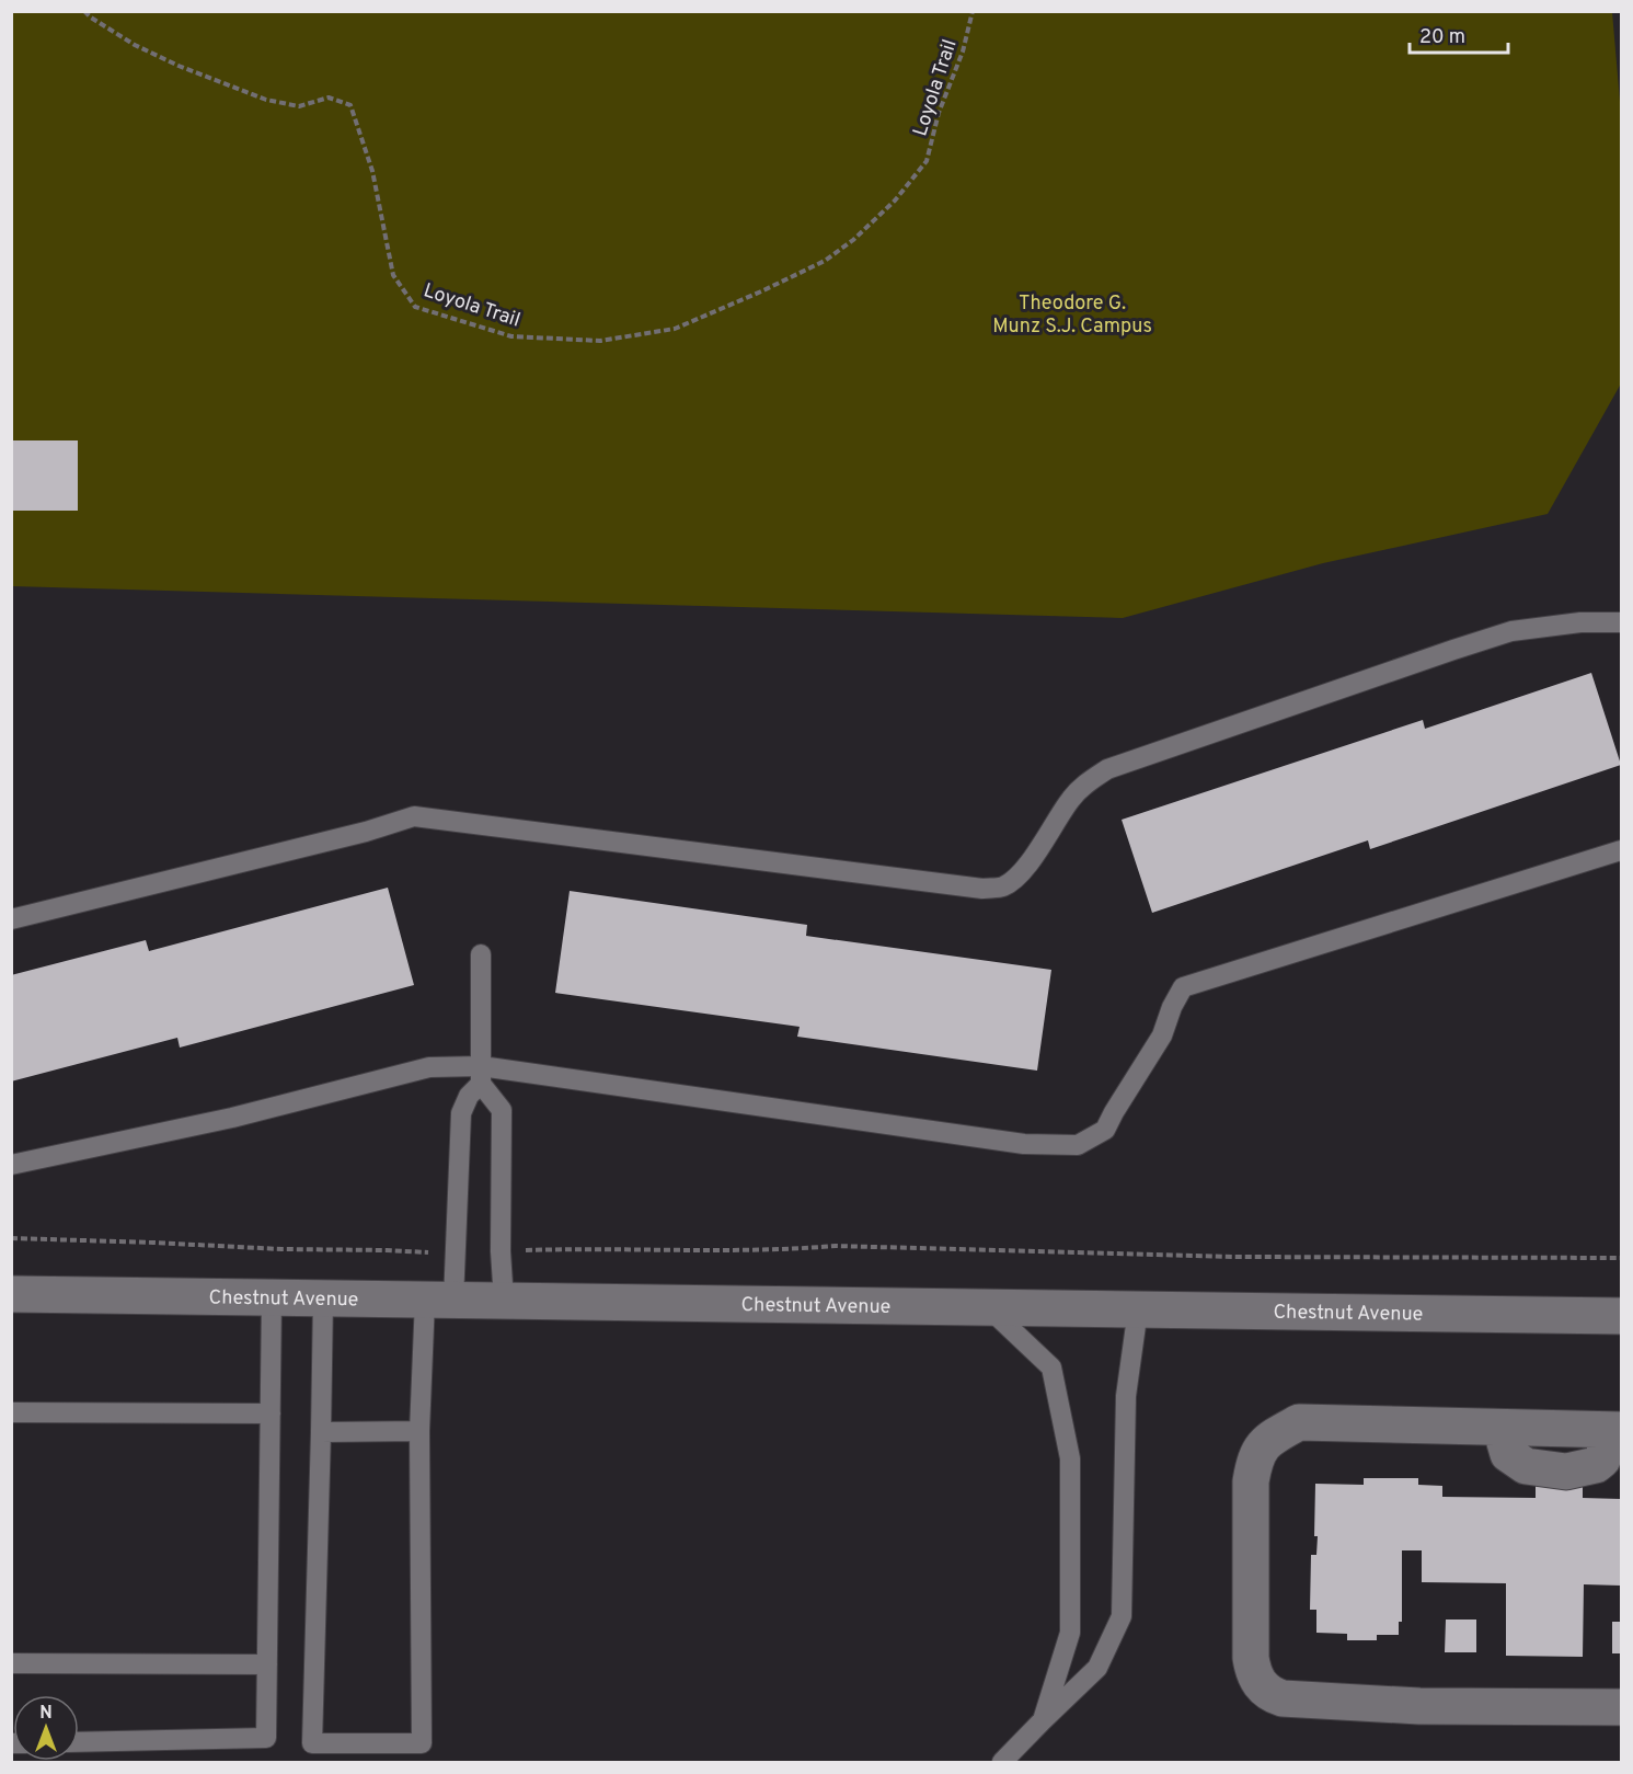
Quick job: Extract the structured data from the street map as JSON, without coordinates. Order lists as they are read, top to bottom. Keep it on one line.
{"streets":{"street":["Chestnut Avenue"],"path":["Loyola Trail"]},"parks":["Theodore G. Munz S.J. Campus"],"scale_bar":"20 m","north":"top"}
